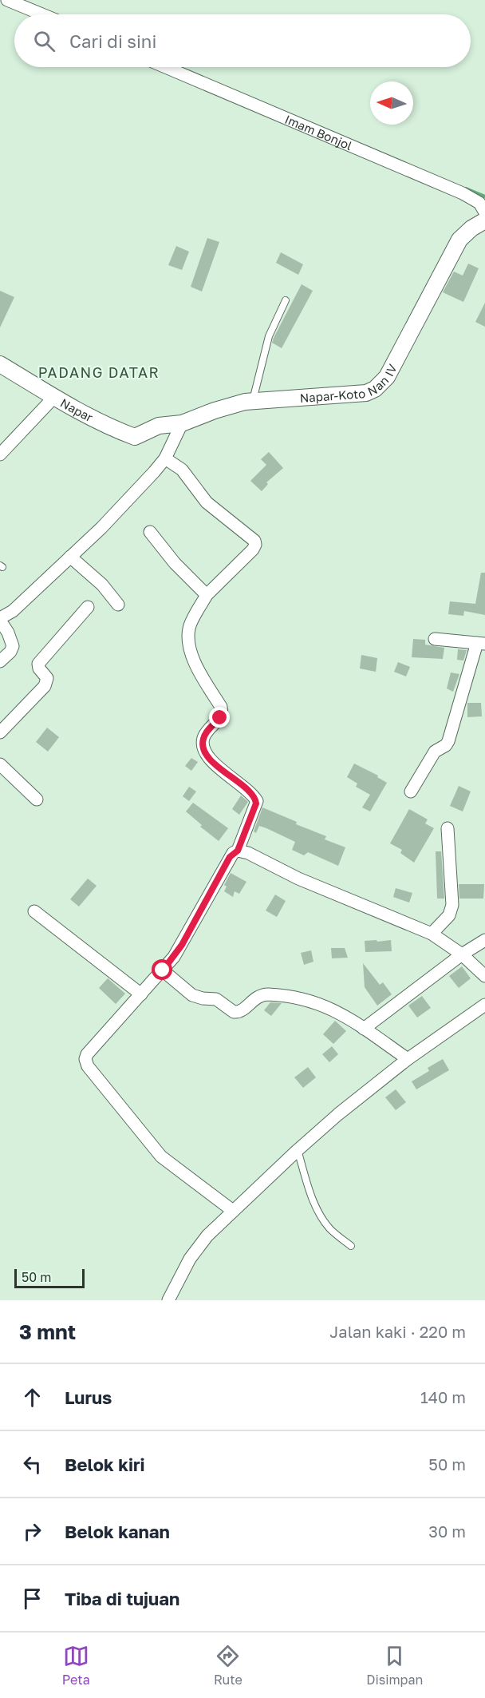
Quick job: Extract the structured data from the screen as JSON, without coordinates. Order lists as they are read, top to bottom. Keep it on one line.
{"streets":{"street":["Imam Bonjol","Napar-Koto Nan IV","Napar"]},"crossings":[["Napar-Koto Nan IV","Napar"]],"districts":["PADANG DATAR"],"scale_bar":"50 m","north":"left","page":{"search":"Cari di sini","scale":"50 m","heading":["3 mnt","Jalan kaki · 220 m"],"list":[["Lurus","140 m"],["Belok kiri","50 m"],["Belok kanan","30 m"],"Tiba di tujuan"],"nav":["Peta","Rute","Disimpan"]}}
